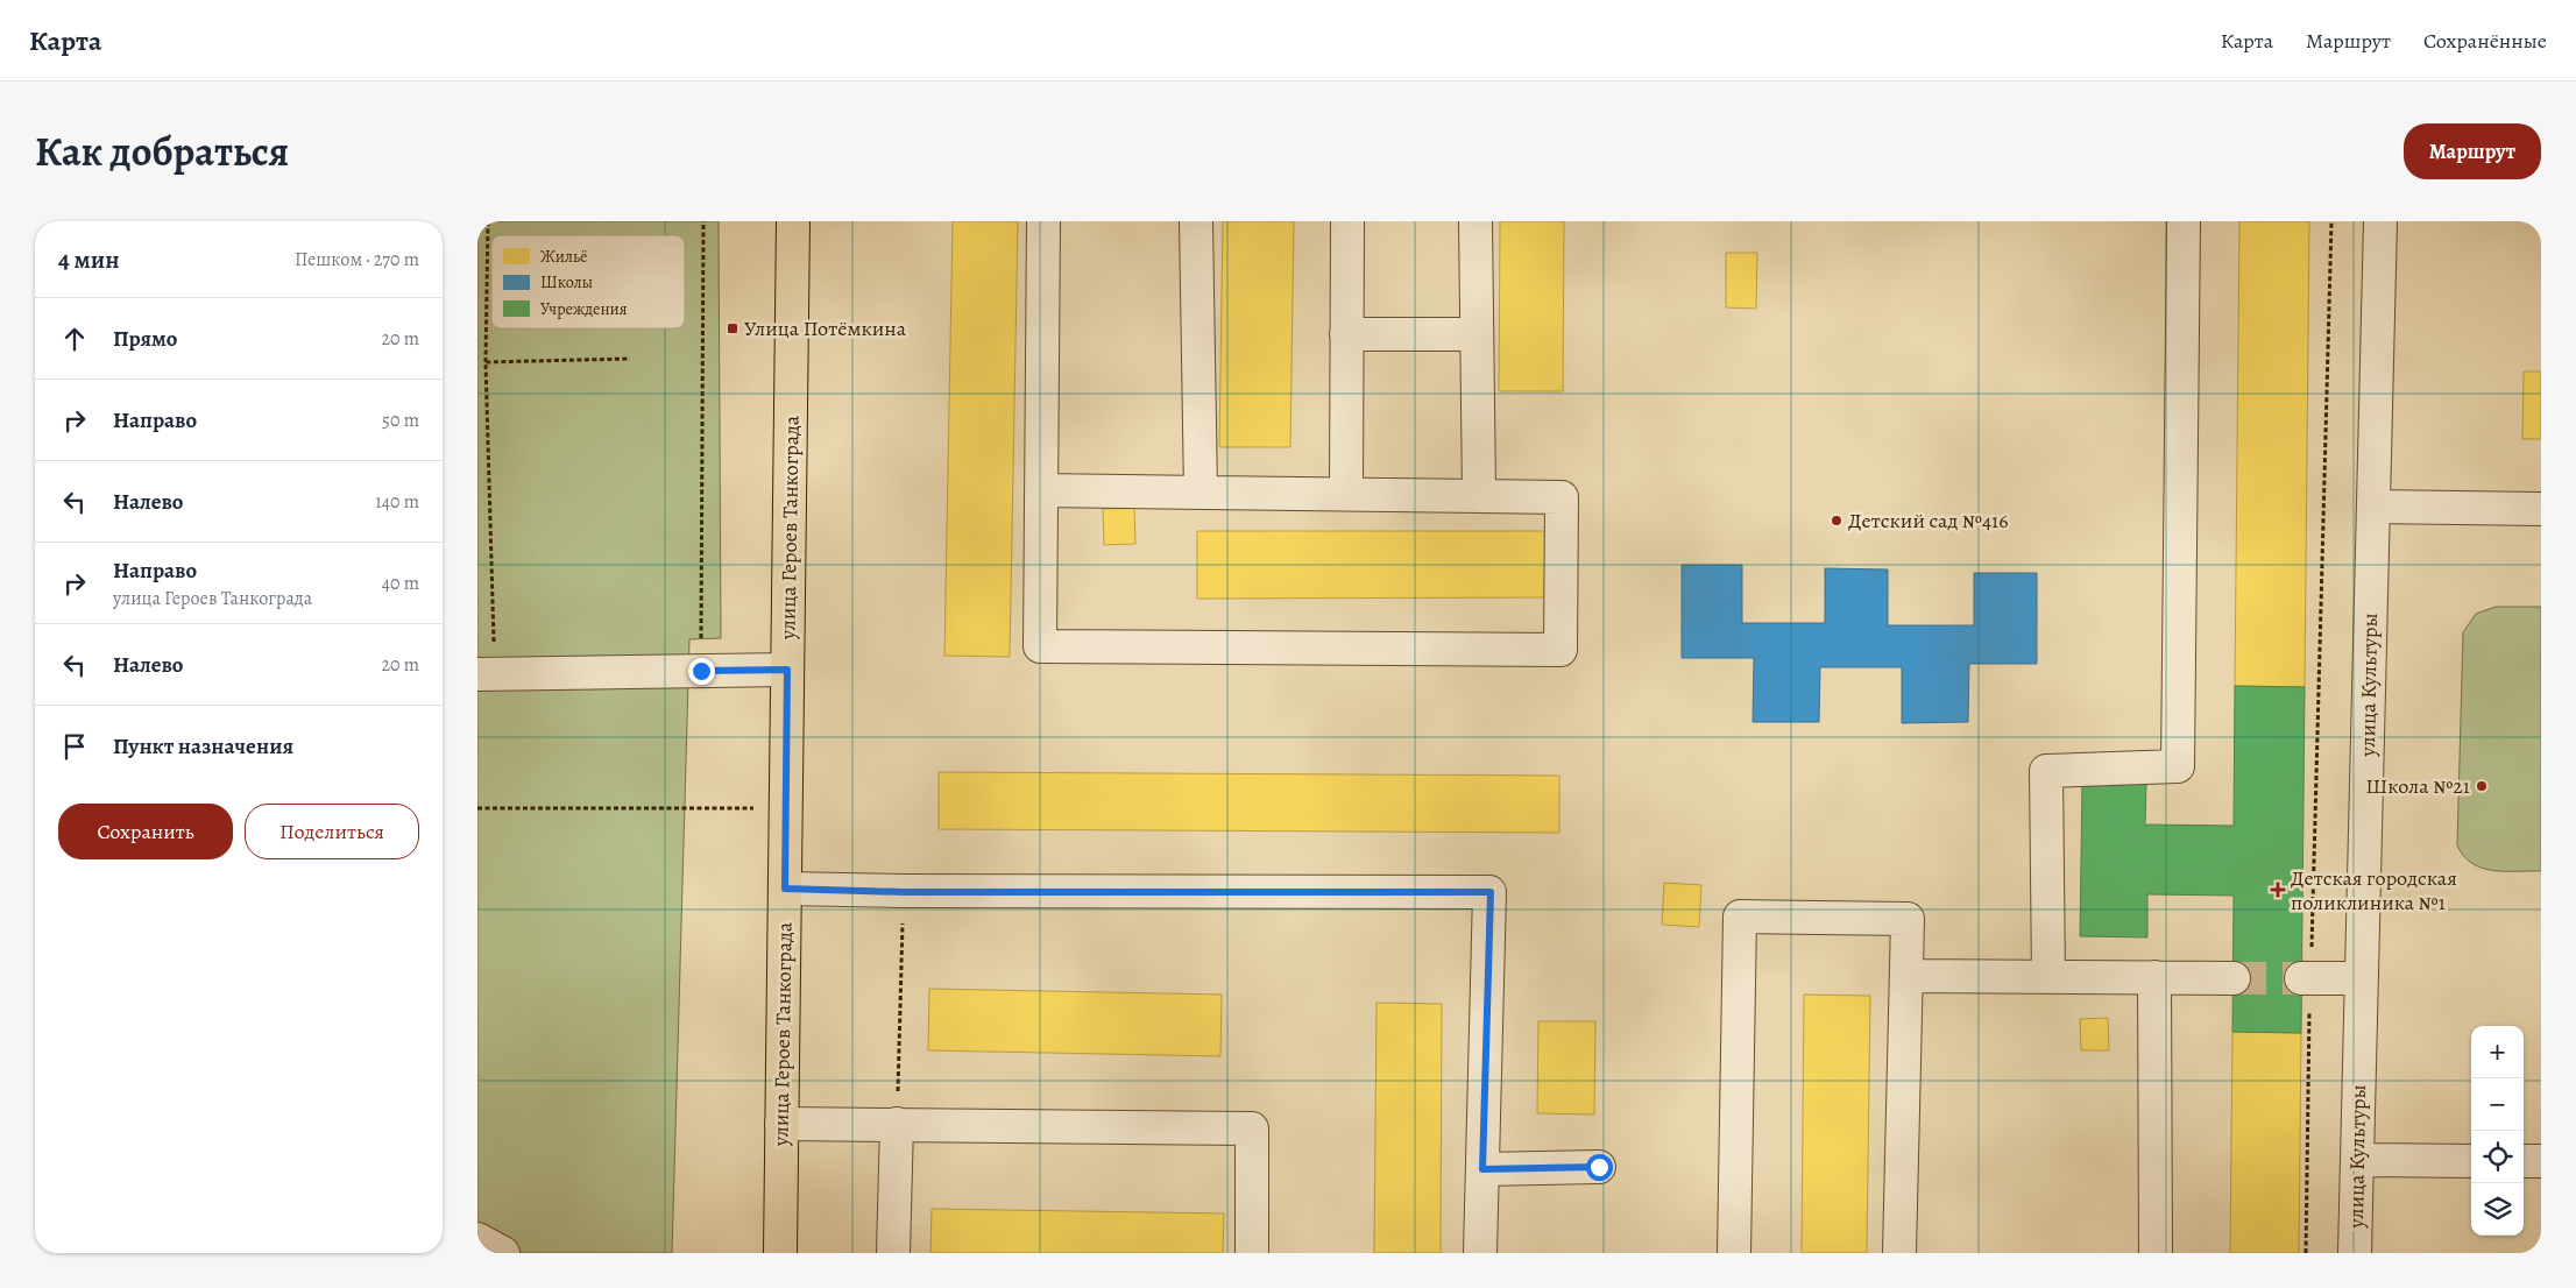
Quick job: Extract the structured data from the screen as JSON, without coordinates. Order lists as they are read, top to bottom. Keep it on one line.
{"streets":{"main road":["улица Героев Танкограда"],"street":["улица Культуры"]},"places":{"transit":["Улица Потёмкина"],"other":["Детский сад №416","Школа №21"],"health":["Детская городская поликлиника №1"]},"legend":["Жильё","Школы","Учреждения"],"page":{"header":"Карта","nav":["Карта","Маршрут","Сохранённые"],"title":"Как добраться","buttons":["Маршрут",["Сохранить","Поделиться"]],"heading":["4 мин","Пешком · 270 m"],"list":[["Прямо","20 m"],["Направо","50 m"],["Налево","140 m"],["Направо","улица Героев Танкограда","40 m"],["Налево","20 m"],"Пункт назначения"],"map_buttons":["+","−"]}}
